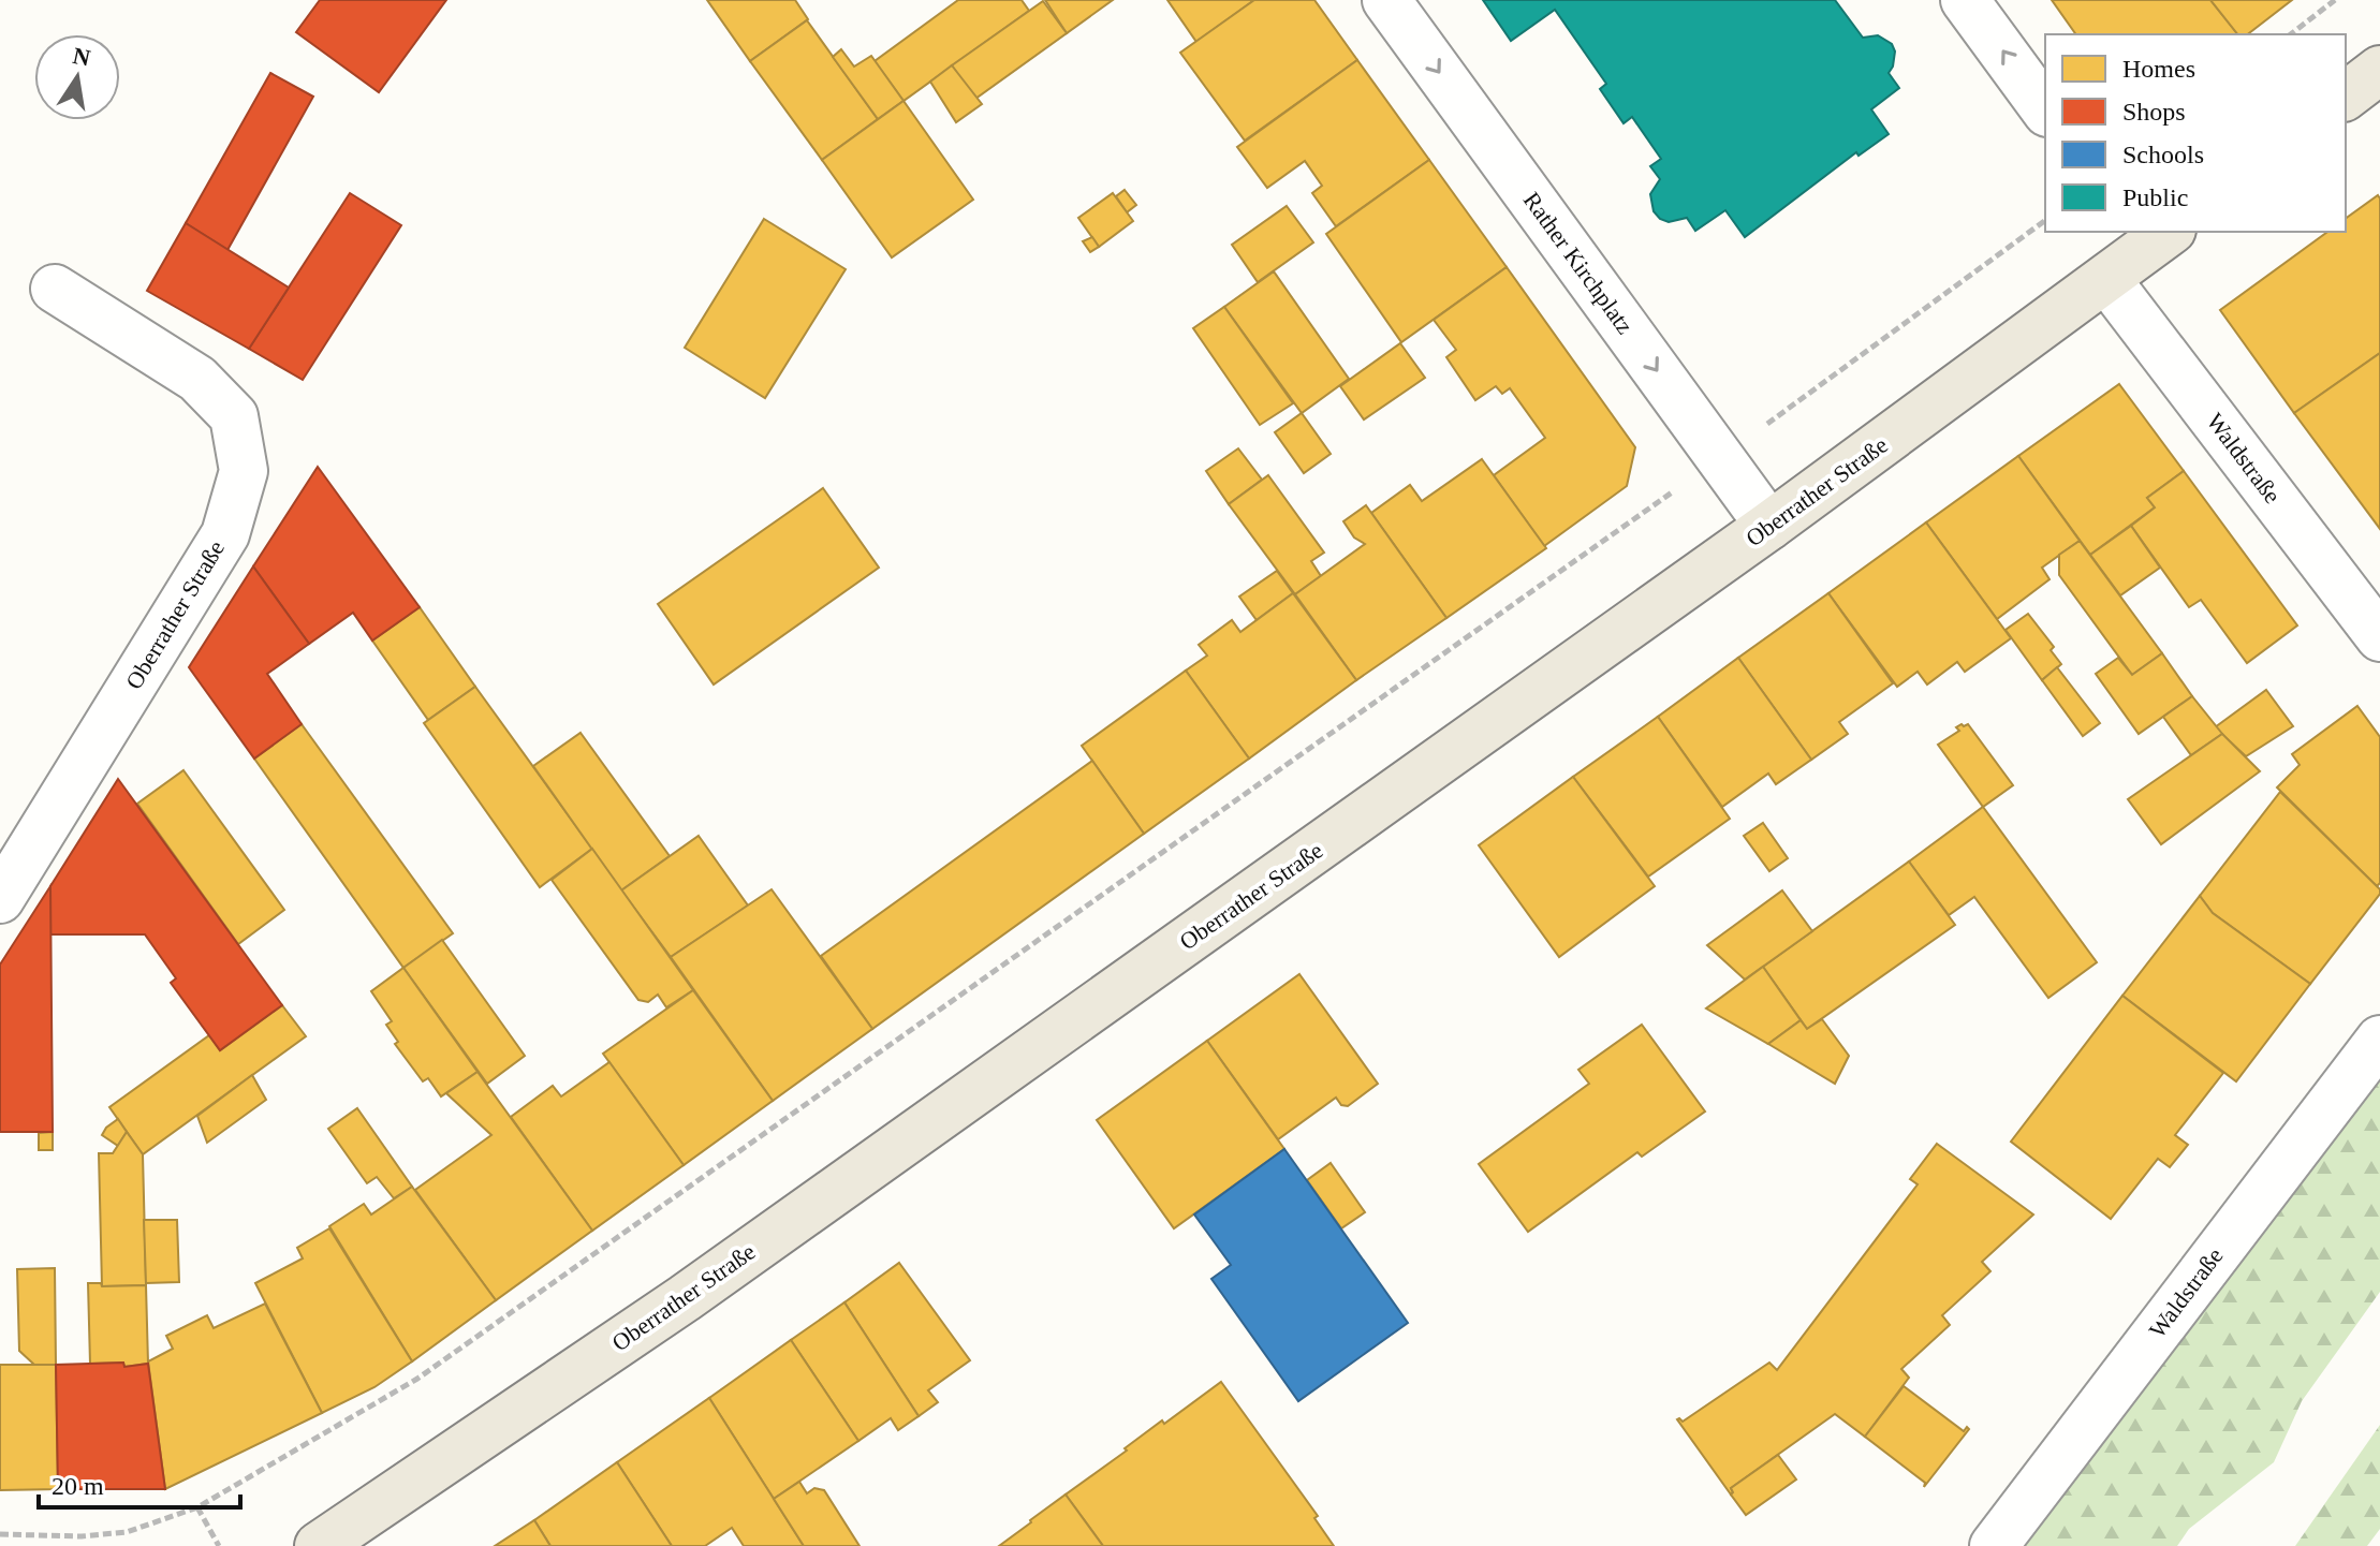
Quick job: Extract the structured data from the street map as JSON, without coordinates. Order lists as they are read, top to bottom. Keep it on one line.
{"streets":{"main road":["Oberrather Straße"],"street":["Rather Kirchplatz","Waldstraße"]},"crossings":[["Rather Kirchplatz","Oberrather Straße"],["Waldstraße","Oberrather Straße"]],"one_way":["Rather Kirchplatz"],"legend":["Homes","Shops","Schools","Public"],"scale_bar":"20 m","north":"top"}
